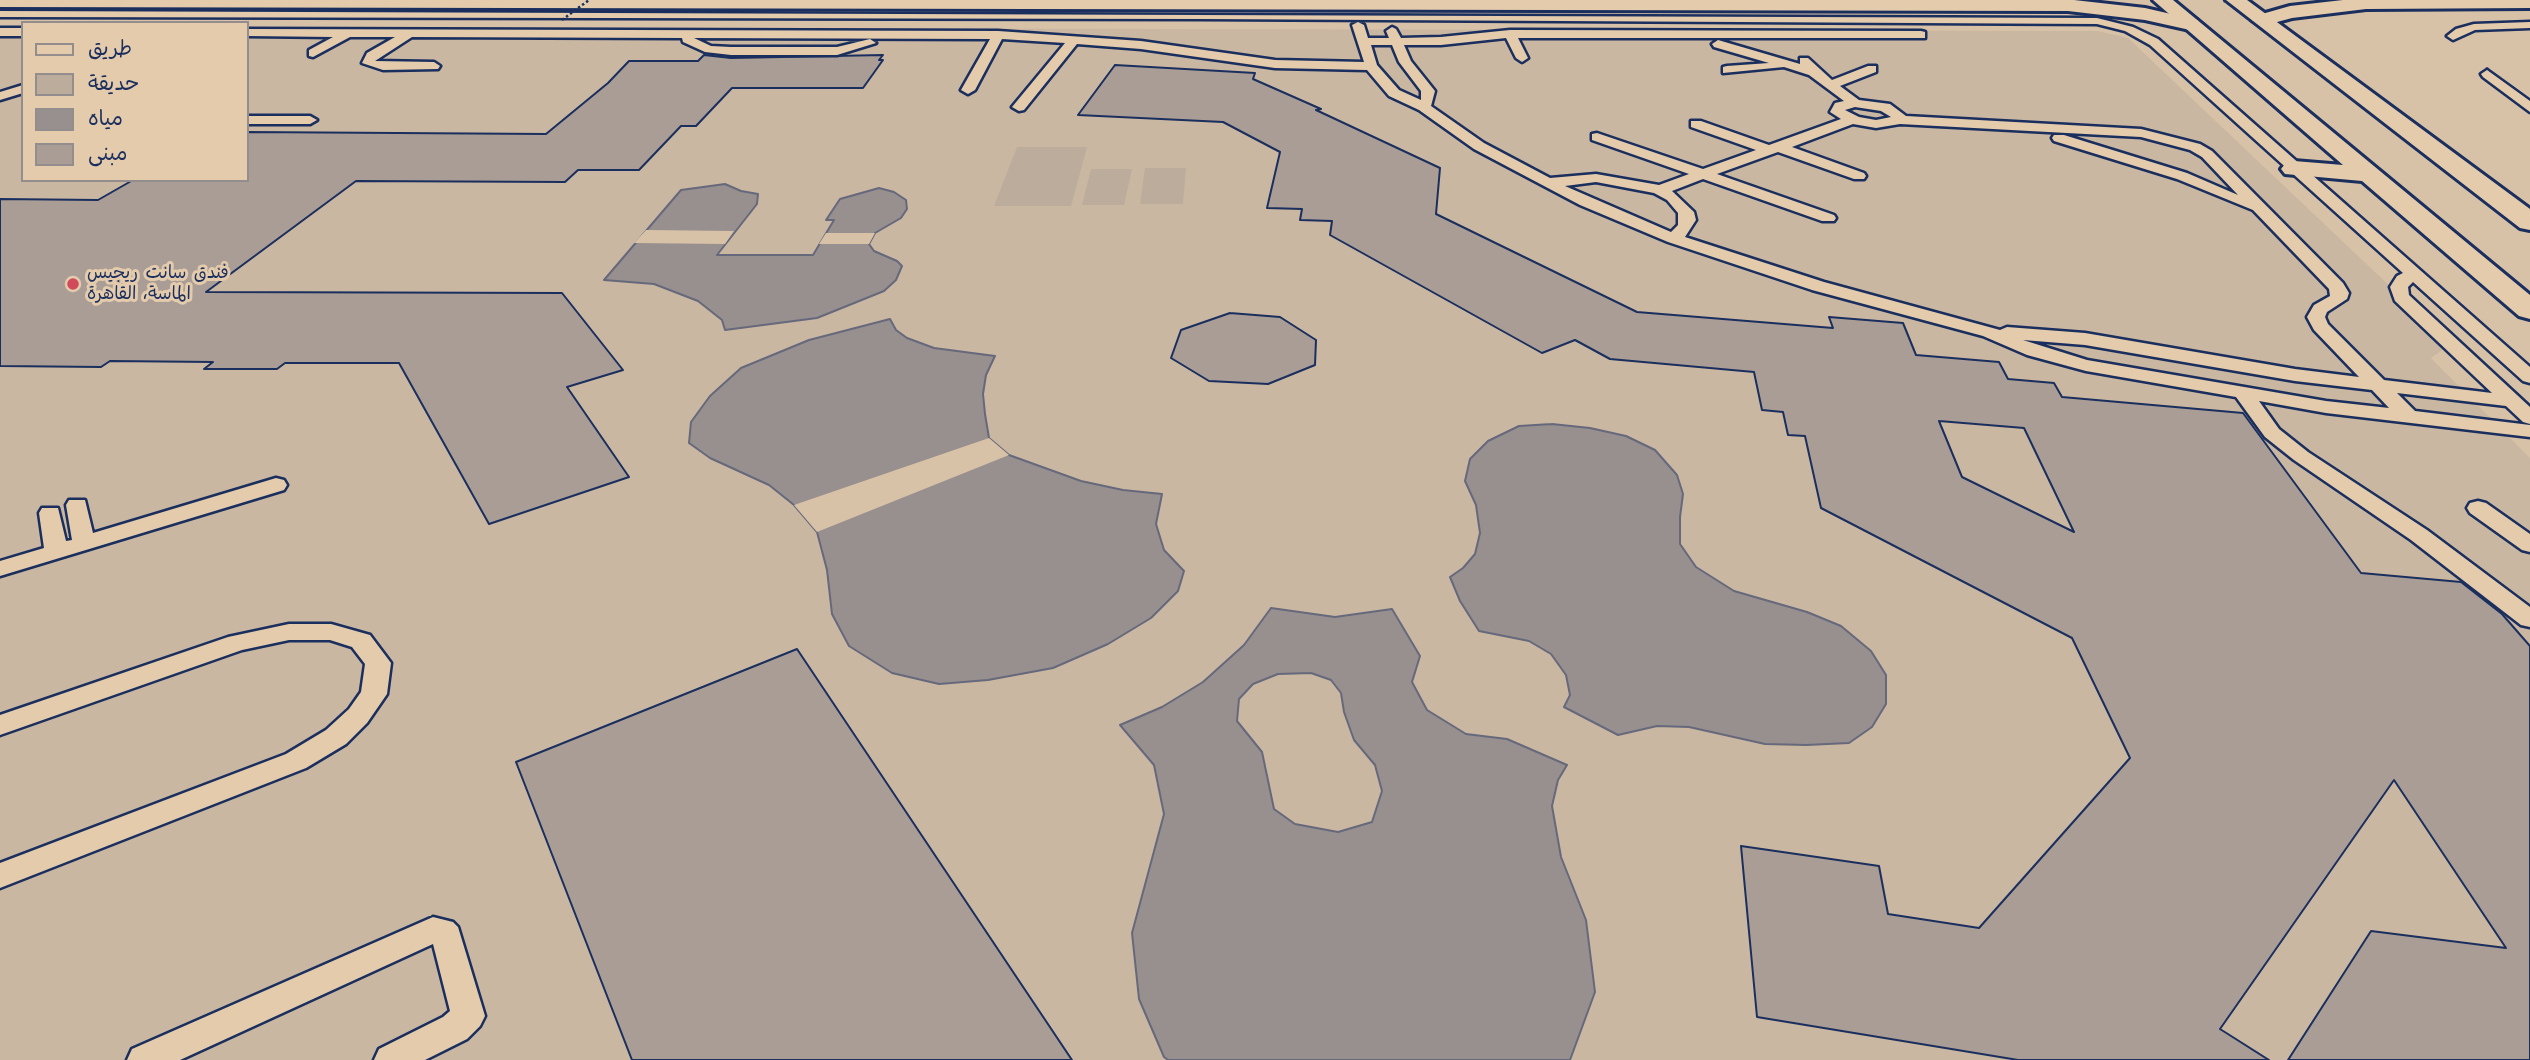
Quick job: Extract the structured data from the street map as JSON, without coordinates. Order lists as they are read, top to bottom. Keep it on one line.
{"places":["فندق سانت ريجيس الماسة، القاهرة"],"legend":["طريق","حديقة","مياه","مبنى"]}
